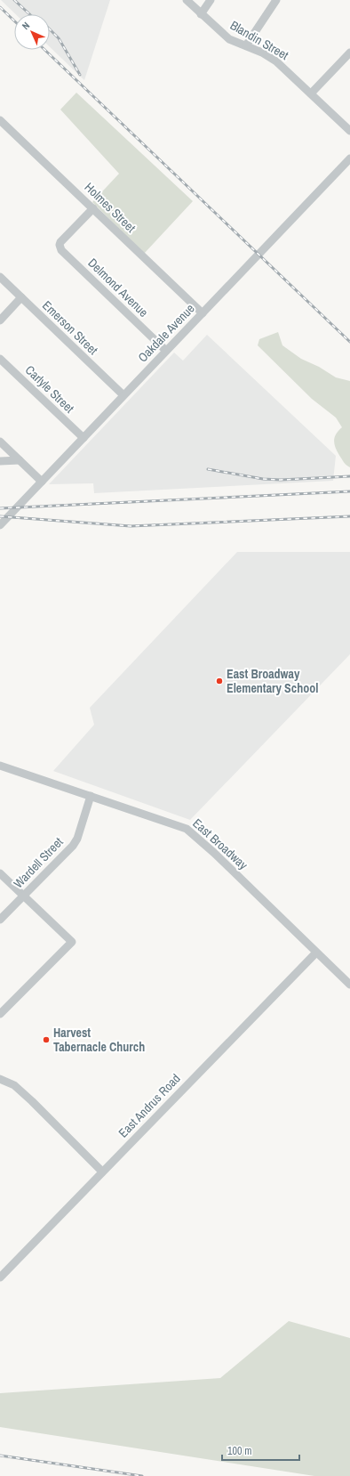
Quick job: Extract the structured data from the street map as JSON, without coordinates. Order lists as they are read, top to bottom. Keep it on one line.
{"streets":{"street":["Blandin Street","Holmes Street","Delmond Avenue","Emerson Street","Oakdale Avenue","Carlyle Street","East Broadway","Wardell Street","East Andrus Road"]},"crossings":[["Holmes Street","Delmond Avenue"],["Holmes Street","Oakdale Avenue"],["Delmond Avenue","Oakdale Avenue"],["Emerson Street","Oakdale Avenue"],["Oakdale Avenue","Carlyle Street"],["East Broadway","Wardell Street"],["East Broadway","East Andrus Road"]],"places":["East Broadway Elementary School","Harvest Tabernacle Church"],"scale_bar":"100 m","north":"top left"}
